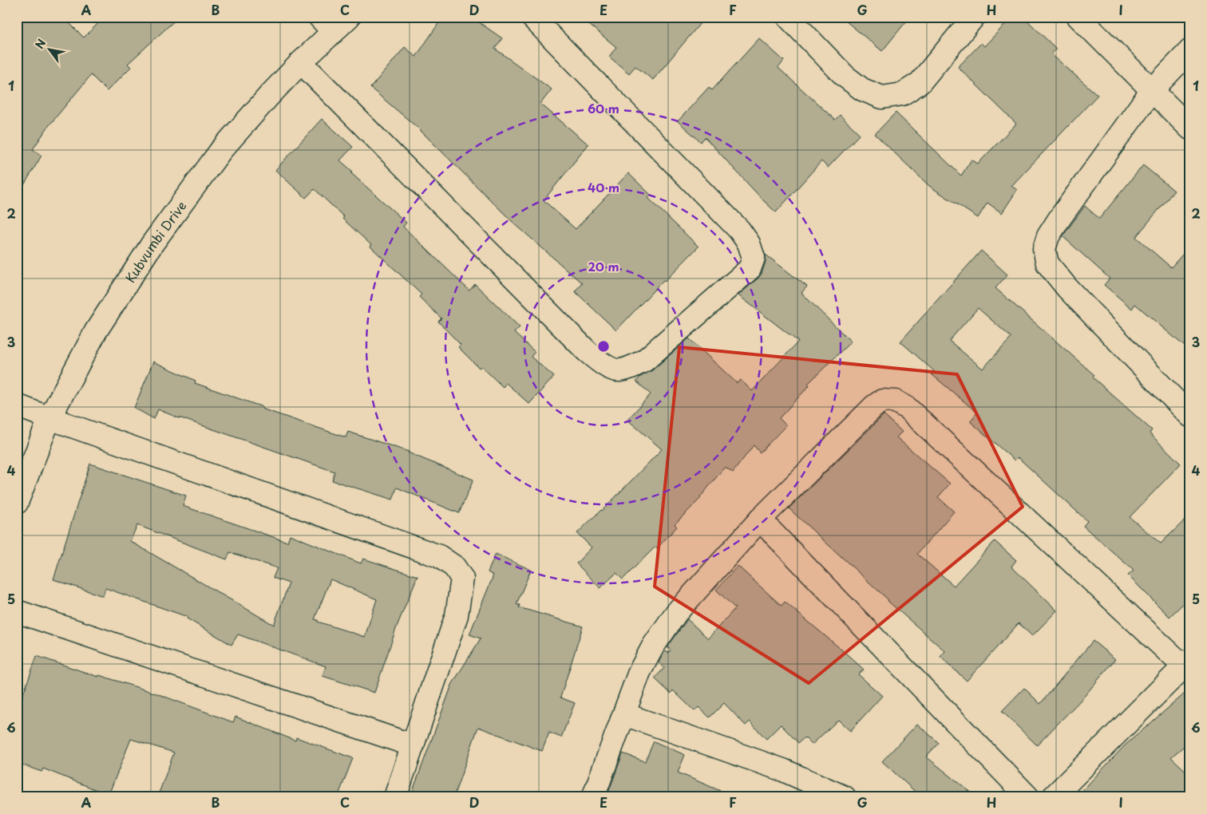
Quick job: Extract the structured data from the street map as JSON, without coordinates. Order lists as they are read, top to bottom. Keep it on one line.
{"streets":{"street":["Kubvumbi Drive"]},"north":"top left","grid":{"columns":["A","B","C","D","E","F","G","H","I"],"rows":["1","2","3","4","5","6"]},"rings":["60 m","40 m","20 m"]}
